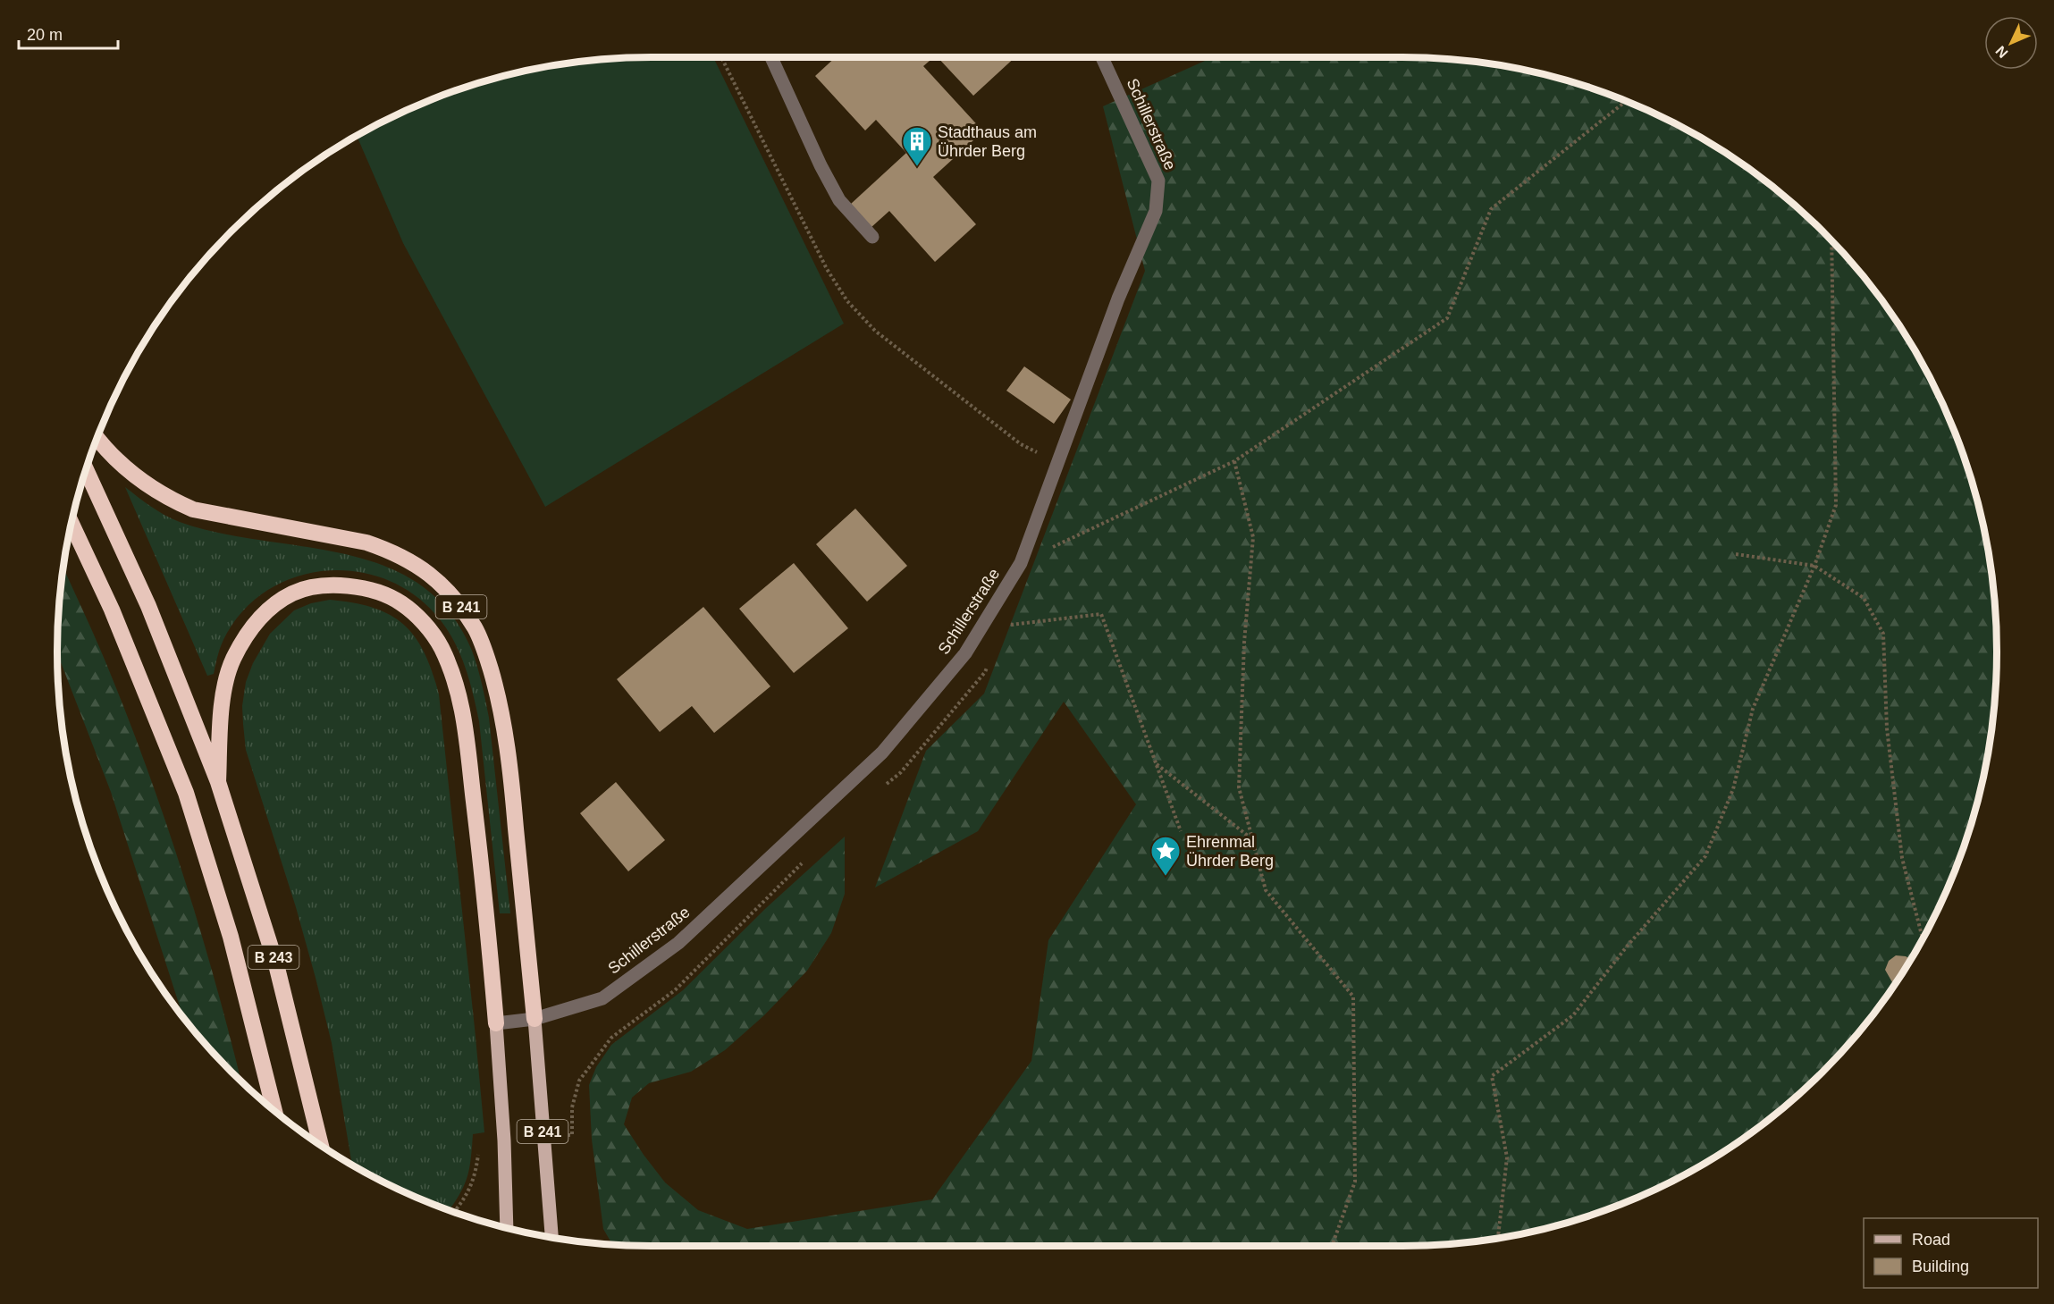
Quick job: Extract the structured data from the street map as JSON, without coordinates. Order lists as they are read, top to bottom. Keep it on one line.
{"streets":{"highway":["B 241","B 243"],"street":["Schillerstraße"]},"crossings":[["Schillerstraße","B 241"]],"places":{"building":["Stadthaus am Ührder Berg"],"place":["Ehrenmal Ührder Berg"]},"legend":["Road","Building"],"scale_bar":"20 m","north":"bottom left"}
